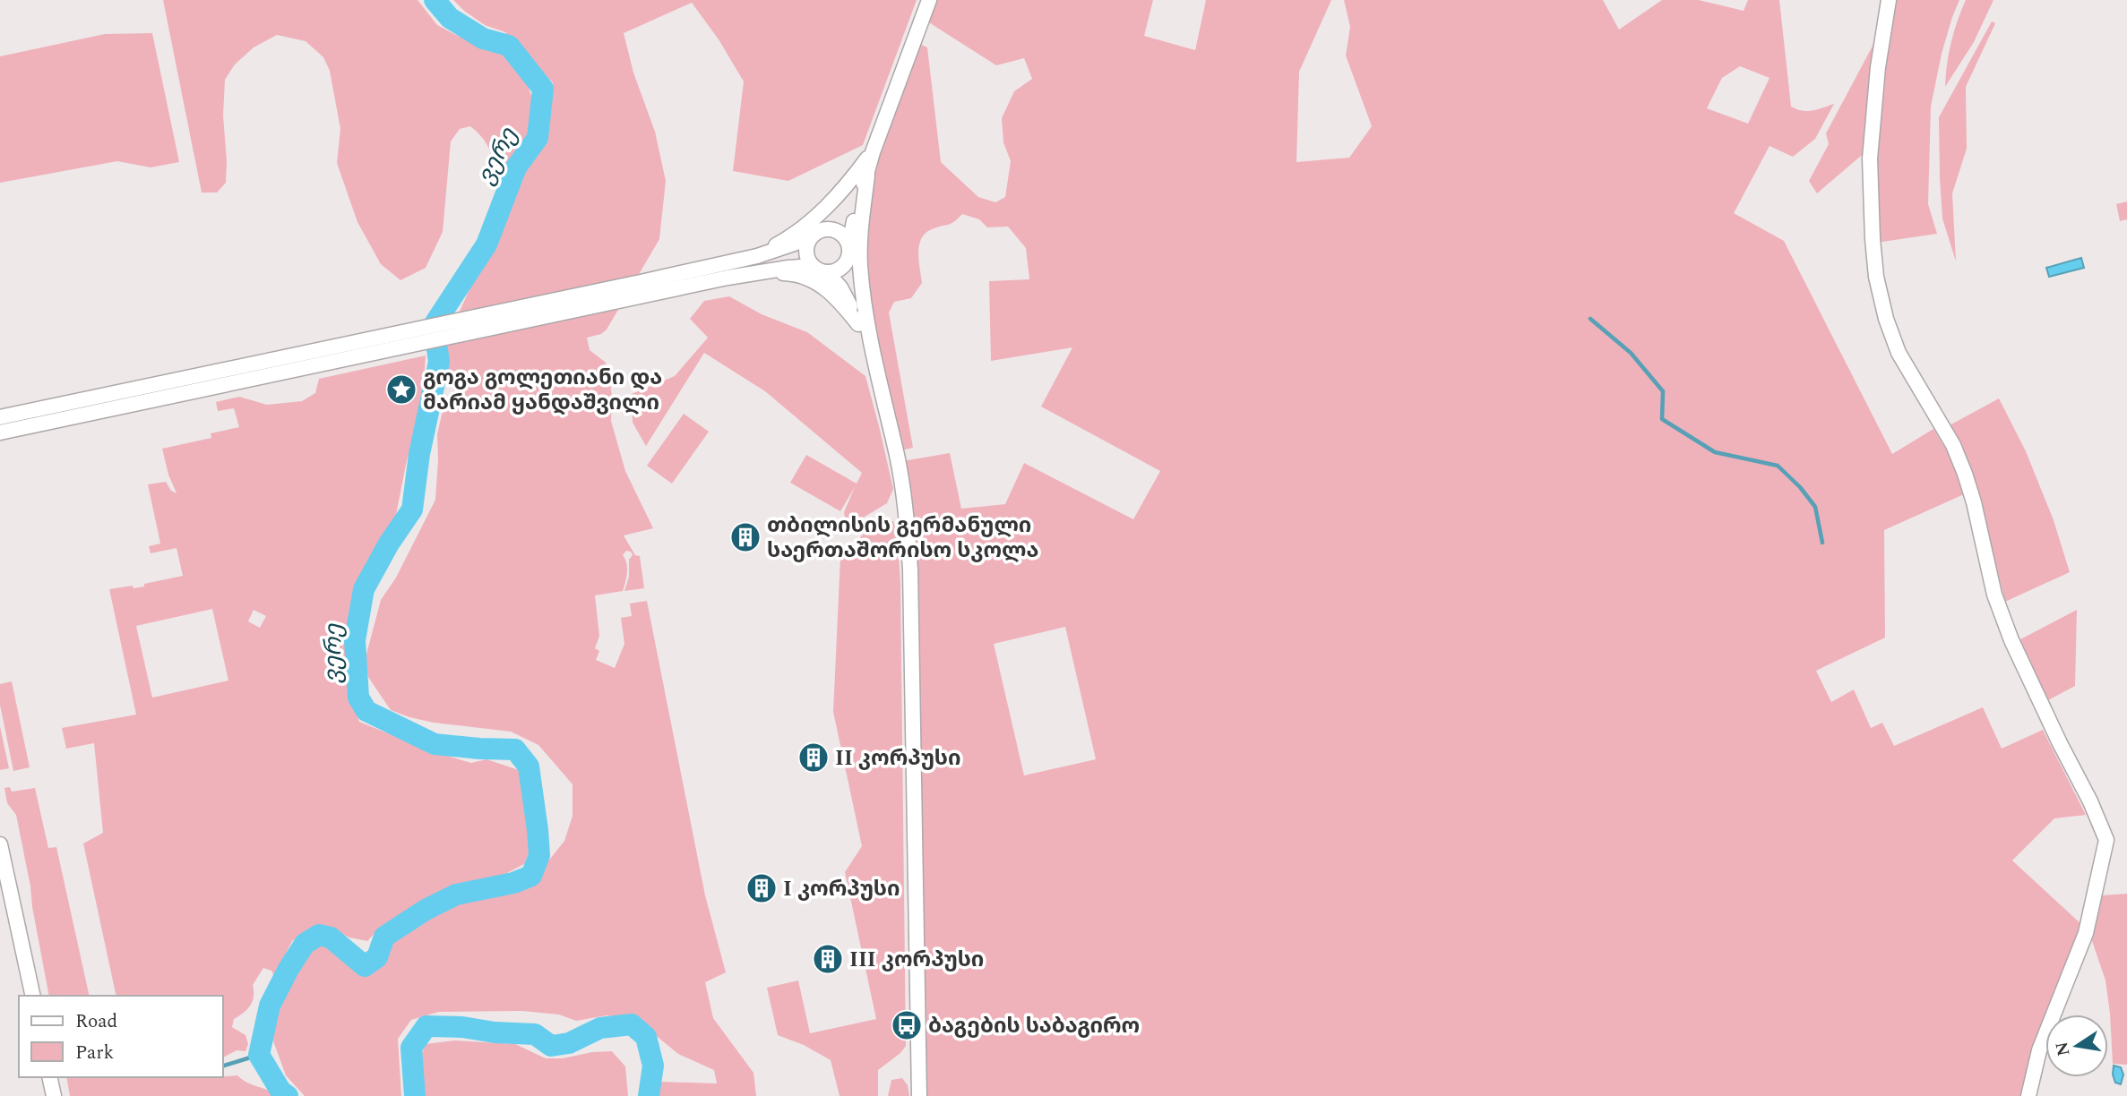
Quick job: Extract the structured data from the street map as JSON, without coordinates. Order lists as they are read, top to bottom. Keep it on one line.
{"water":["ვერე"],"places":{"place":["გოგა გოლეთიანი და მარიამ ყანდაშვილი"],"building":["თბილისის გერმანული საერთაშორისო სკოლა","II კორპუსი","I კორპუსი","III კორპუსი"],"bus stop":["ბაგების საბაგირო"]},"legend":["Road","Park"],"north":"left"}
